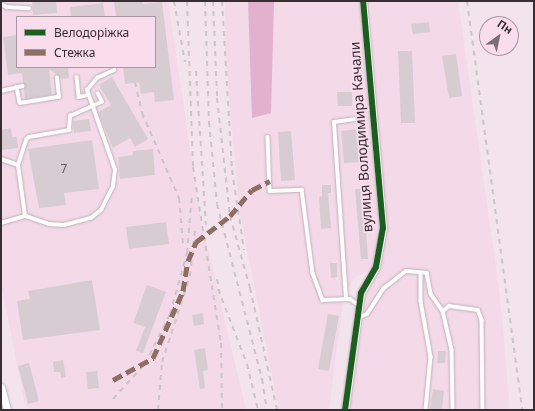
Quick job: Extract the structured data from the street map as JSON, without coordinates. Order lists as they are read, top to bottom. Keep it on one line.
{"streets":{"street":["вулиця Володимира Качали"]},"house_numbers":["7"],"legend":["Велодоріжка","Стежка"],"north":"top right"}
